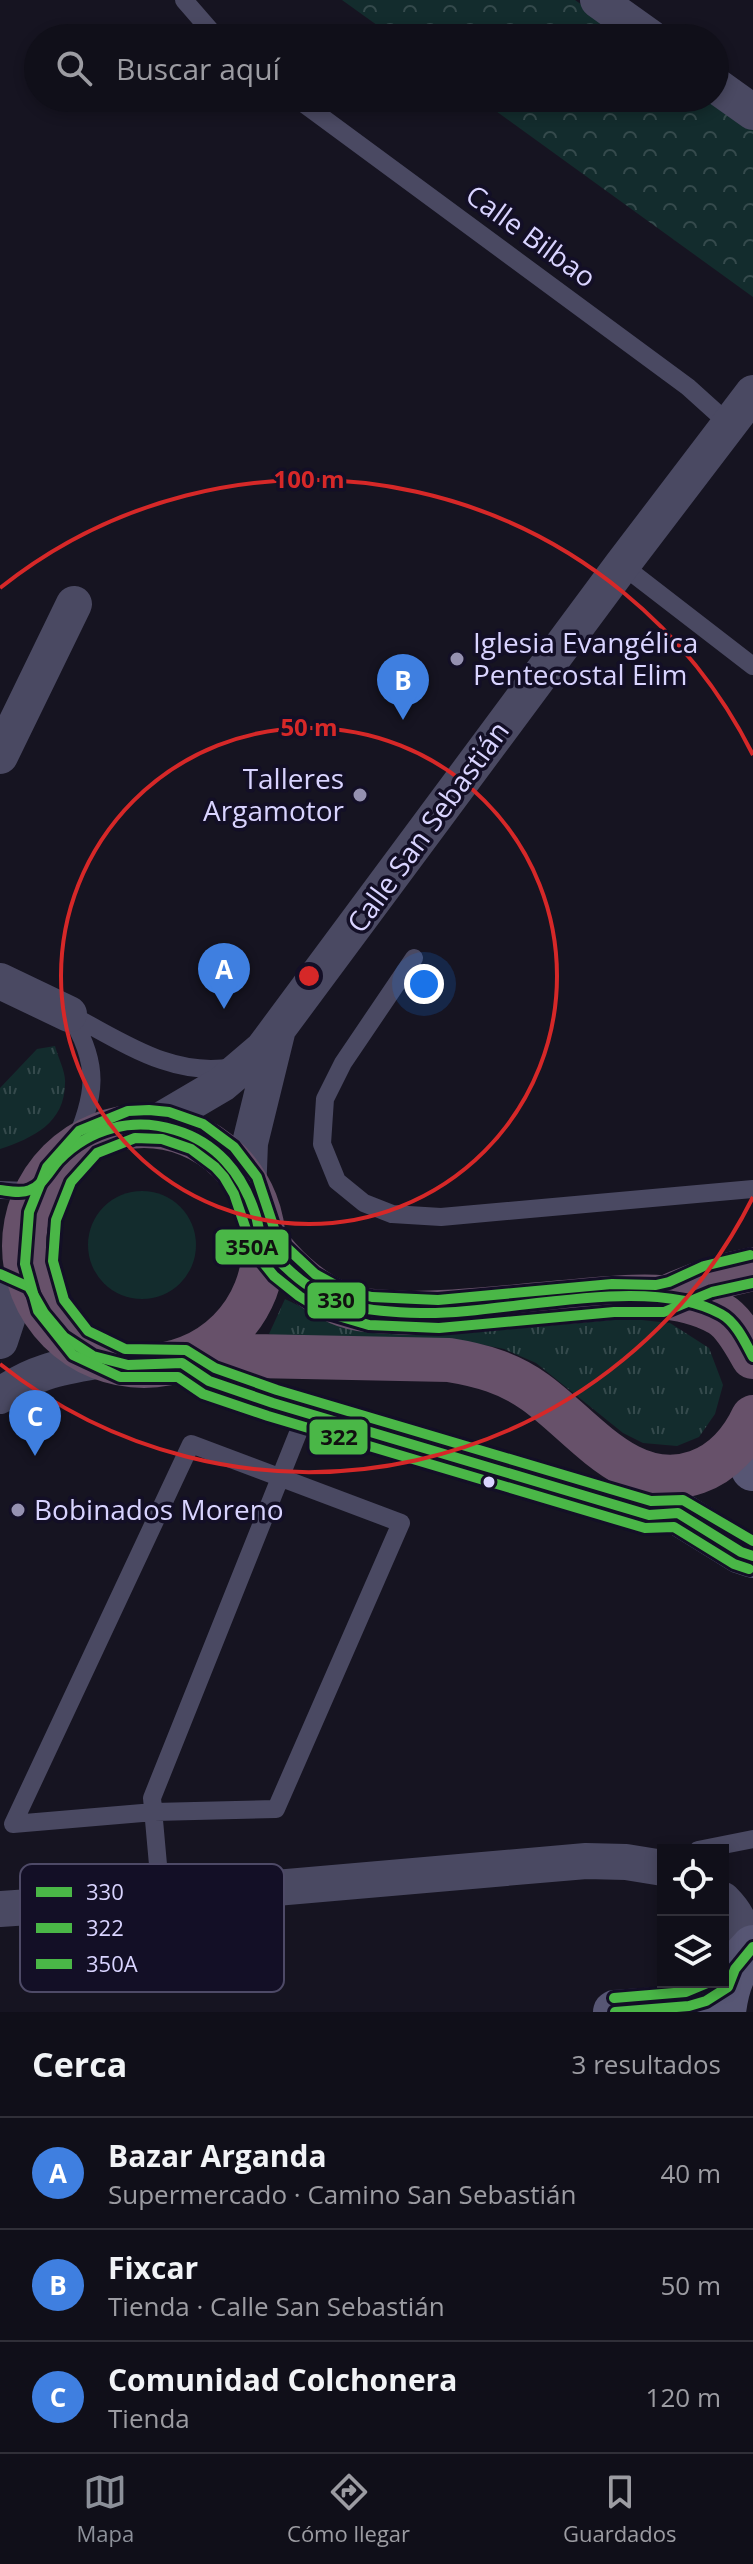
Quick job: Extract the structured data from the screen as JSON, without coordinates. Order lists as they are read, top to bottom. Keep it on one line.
{"streets":{"street":["Calle San Sebastián"],"lane":["Calle Bilbao"]},"crossings":[["Calle Bilbao","Calle San Sebastián"]],"places":["Iglesia Evangélica Pentecostal Elim","Talleres Argamotor","Bobinados Moreno"],"lines":["transit line 322","transit line 330","transit line 350A"],"legend":["330","322","350A"],"page":{"search":"Buscar aquí","pins":["B","A","C"],"heading":["Cerca","3 resultados"],"list":[{"mark":"A","name":"Bazar Arganda","note":"Supermercado · Camino San Sebastián","value":"40 m"},{"mark":"B","name":"Fixcar","note":"Tienda · Calle San Sebastián","value":"50 m"},{"mark":"C","name":"Comunidad Colchonera","note":"Tienda","value":"120 m"}],"nav":["Mapa","Cómo llegar","Guardados"]},"rings":["100 m","50 m"]}
